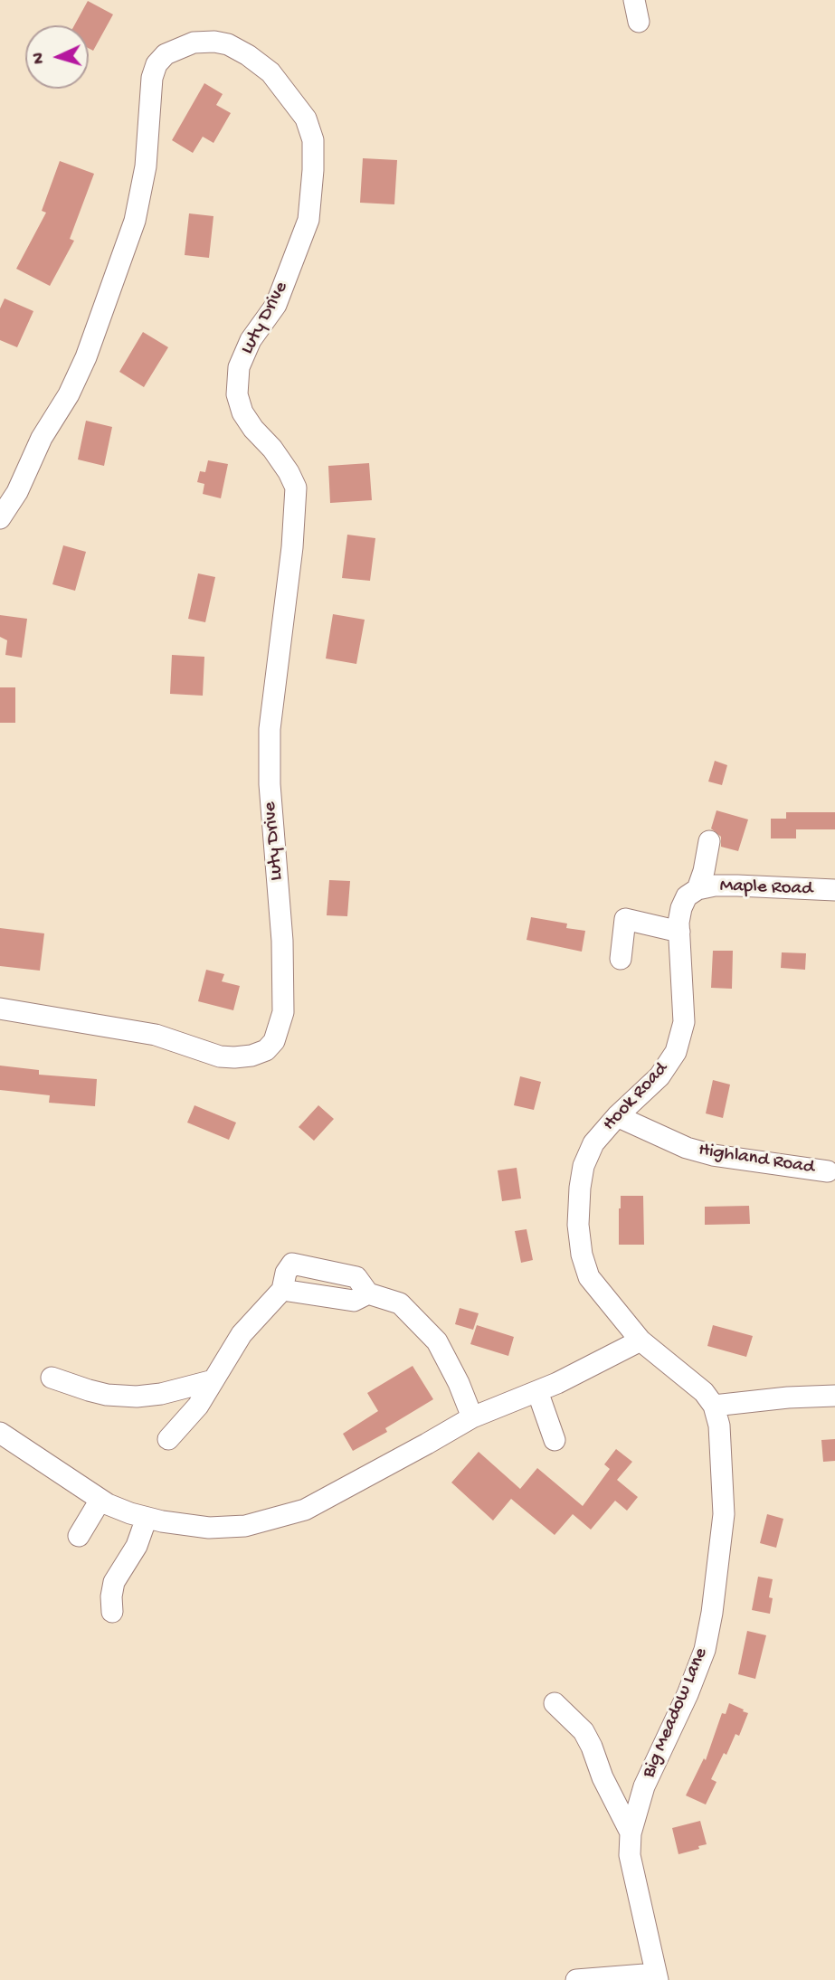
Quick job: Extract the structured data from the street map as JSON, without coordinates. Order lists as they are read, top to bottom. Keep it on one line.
{"streets":{"street":["Luty Drive","Maple Road","Hook Road","Highland Road","Big Meadow Lane"]},"crossings":[["Maple Road","Hook Road"],["Hook Road","Highland Road"],["Hook Road","Big Meadow Lane"]],"north":"left"}
